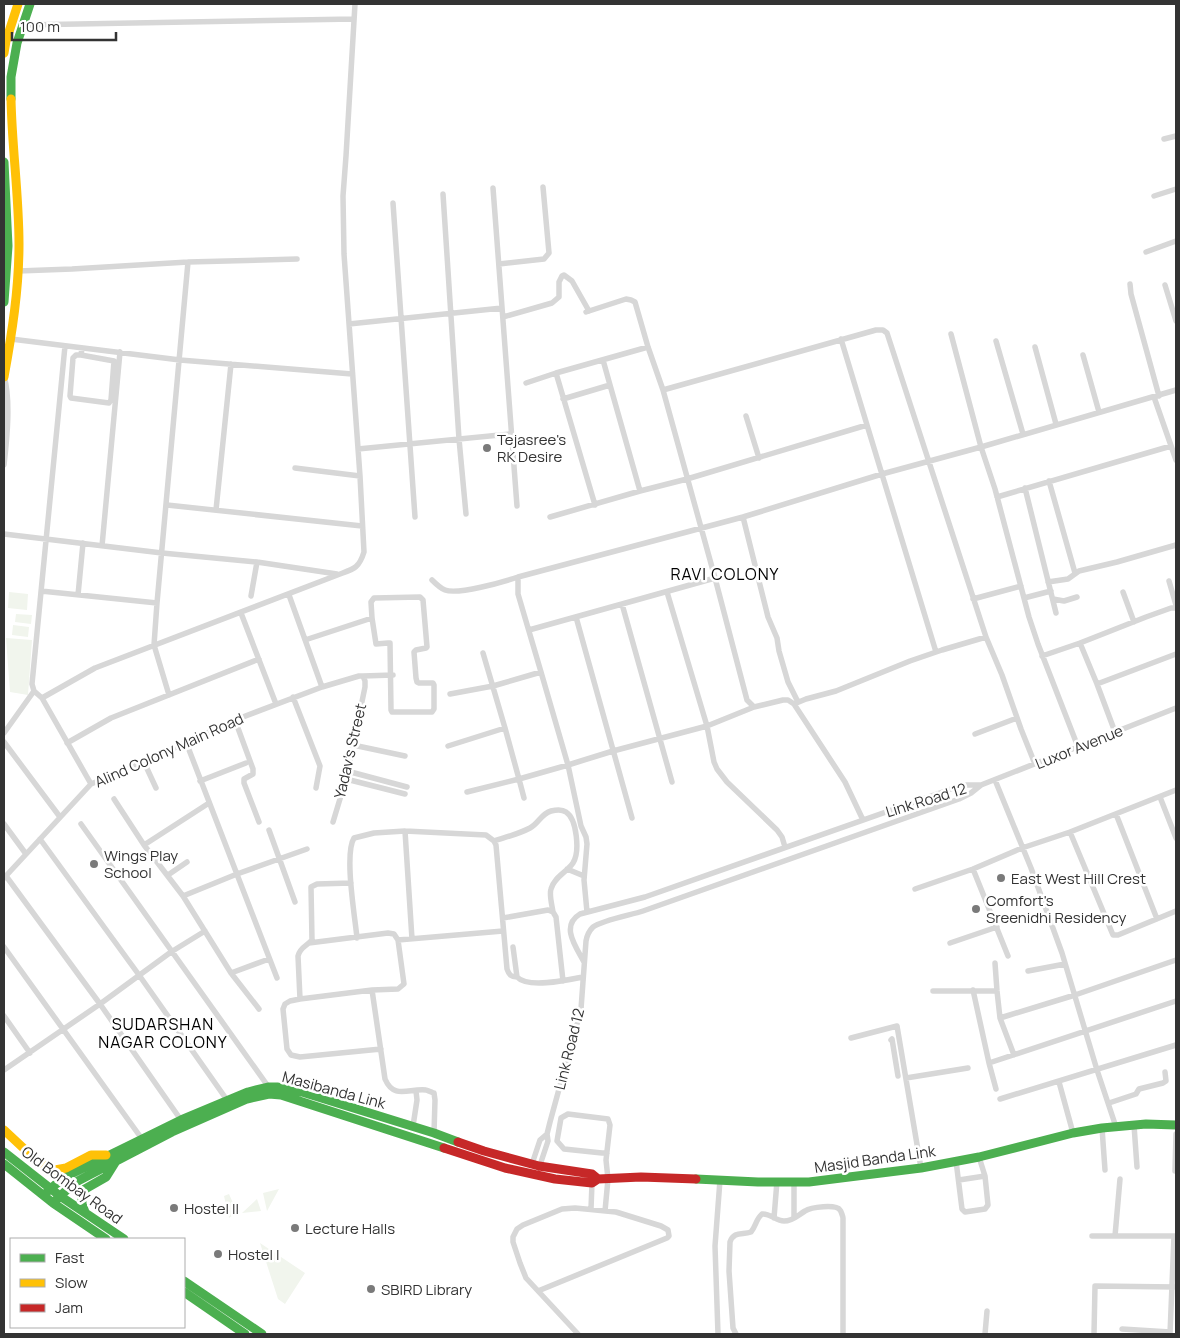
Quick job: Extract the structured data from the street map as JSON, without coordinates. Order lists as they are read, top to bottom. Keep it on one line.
{"streets":{"main road":["Masibanda Link","Masjid Banda Link","Old Bombay Road"],"street":["Luxor Avenue","Alind Colony Main Road","Yadav's Street","Link Road 12"]},"crossings":[["Luxor Avenue","Link Road 12"],["Alind Colony Main Road","Yadav's Street"],["Link Road 12","Masibanda Link"],["Masibanda Link","Masjid Banda Link"],["Masibanda Link","Old Bombay Road"]],"districts":["RAVI COLONY","SUDARSHAN NAGAR COLONY"],"places":["Tejasree's RK Desire","Wings Play School","East West Hill Crest","Comfort's Sreenidhi Residency","Hostel II","Lecture Halls","Hostel I","SBIRD Library"],"legend":["Fast","Slow","Jam"],"scale_bar":"100 m"}
